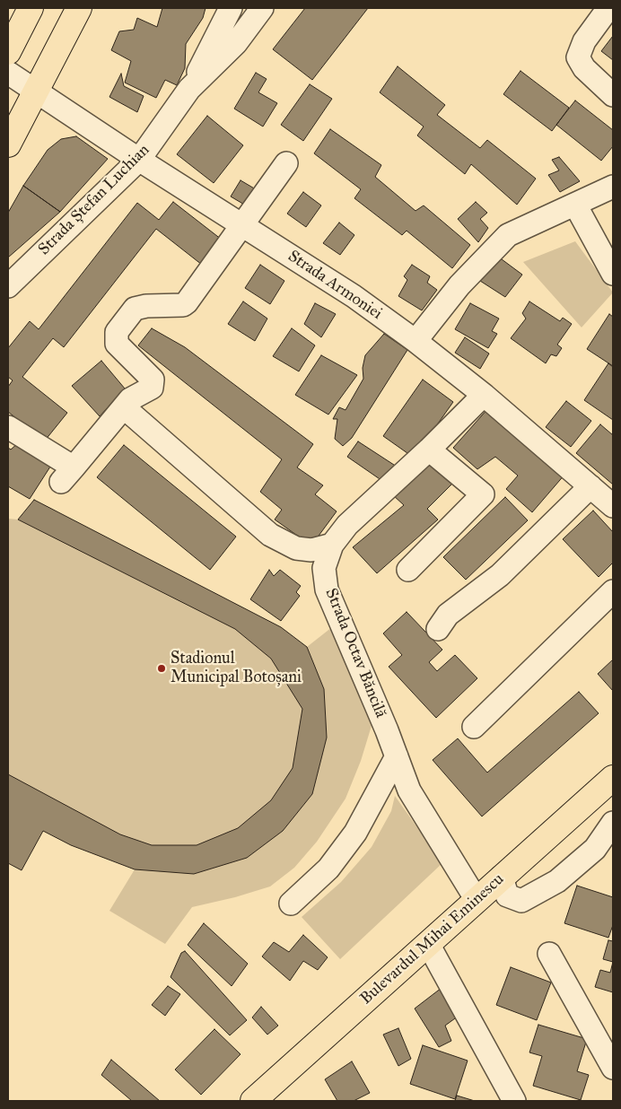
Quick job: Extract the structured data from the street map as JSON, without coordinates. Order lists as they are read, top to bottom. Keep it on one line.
{"streets":{"main road":["Bulevardul Mihai Eminescu"],"street":["Strada Ștefan Luchian","Strada Armoniei","Strada Octav Băncilă"]},"crossings":[["Strada Ștefan Luchian","Strada Armoniei"],["Strada Armoniei","Strada Octav Băncilă"],["Strada Octav Băncilă","Bulevardul Mihai Eminescu"]],"places":["Stadionul Municipal Botoșani"]}
